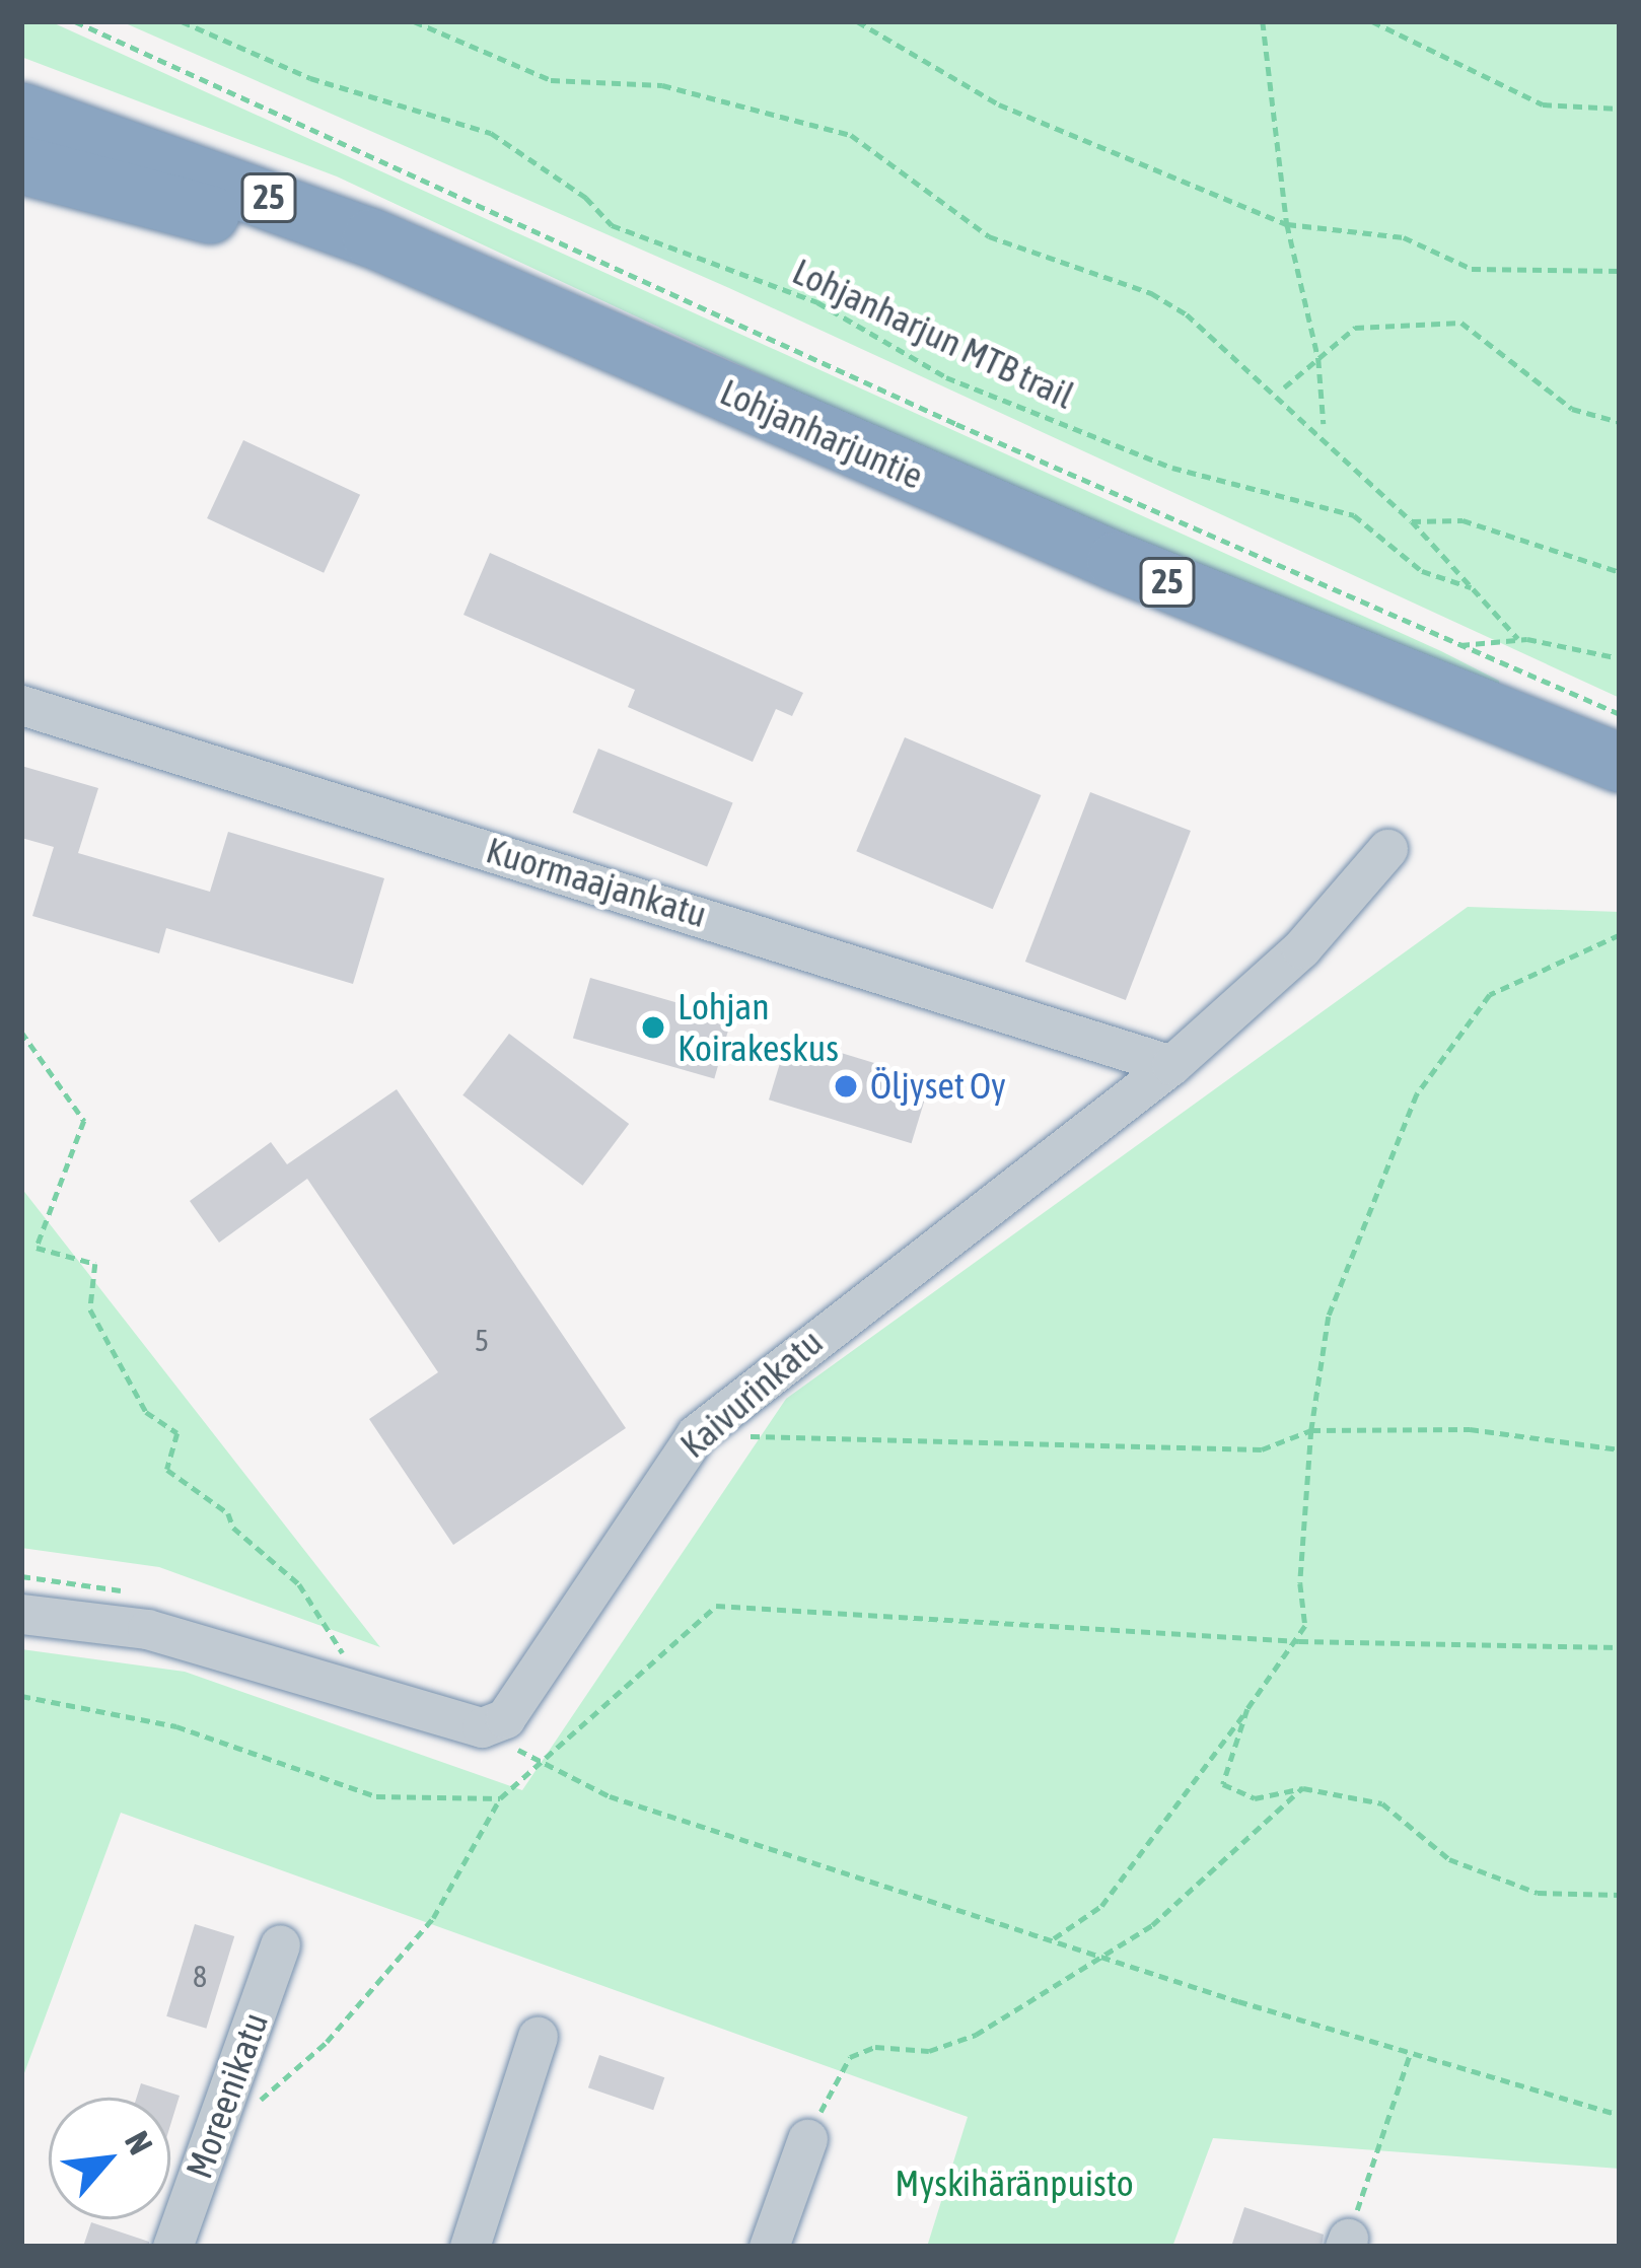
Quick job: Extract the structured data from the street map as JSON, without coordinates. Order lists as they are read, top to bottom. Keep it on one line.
{"streets":{"highway":["25","Lohjanharjuntie"],"street":["Kuormaajankatu","Kaivurinkatu","Moreenikatu"],"path":["Lohjanharjun MTB trail"]},"crossings":[["Kuormaajankatu","Kaivurinkatu"]],"parks":["Myskihäränpuisto"],"places":["Lohjan Koirakeskus","Öljyset Oy"],"house_numbers":["5","8"],"north":"top right"}
